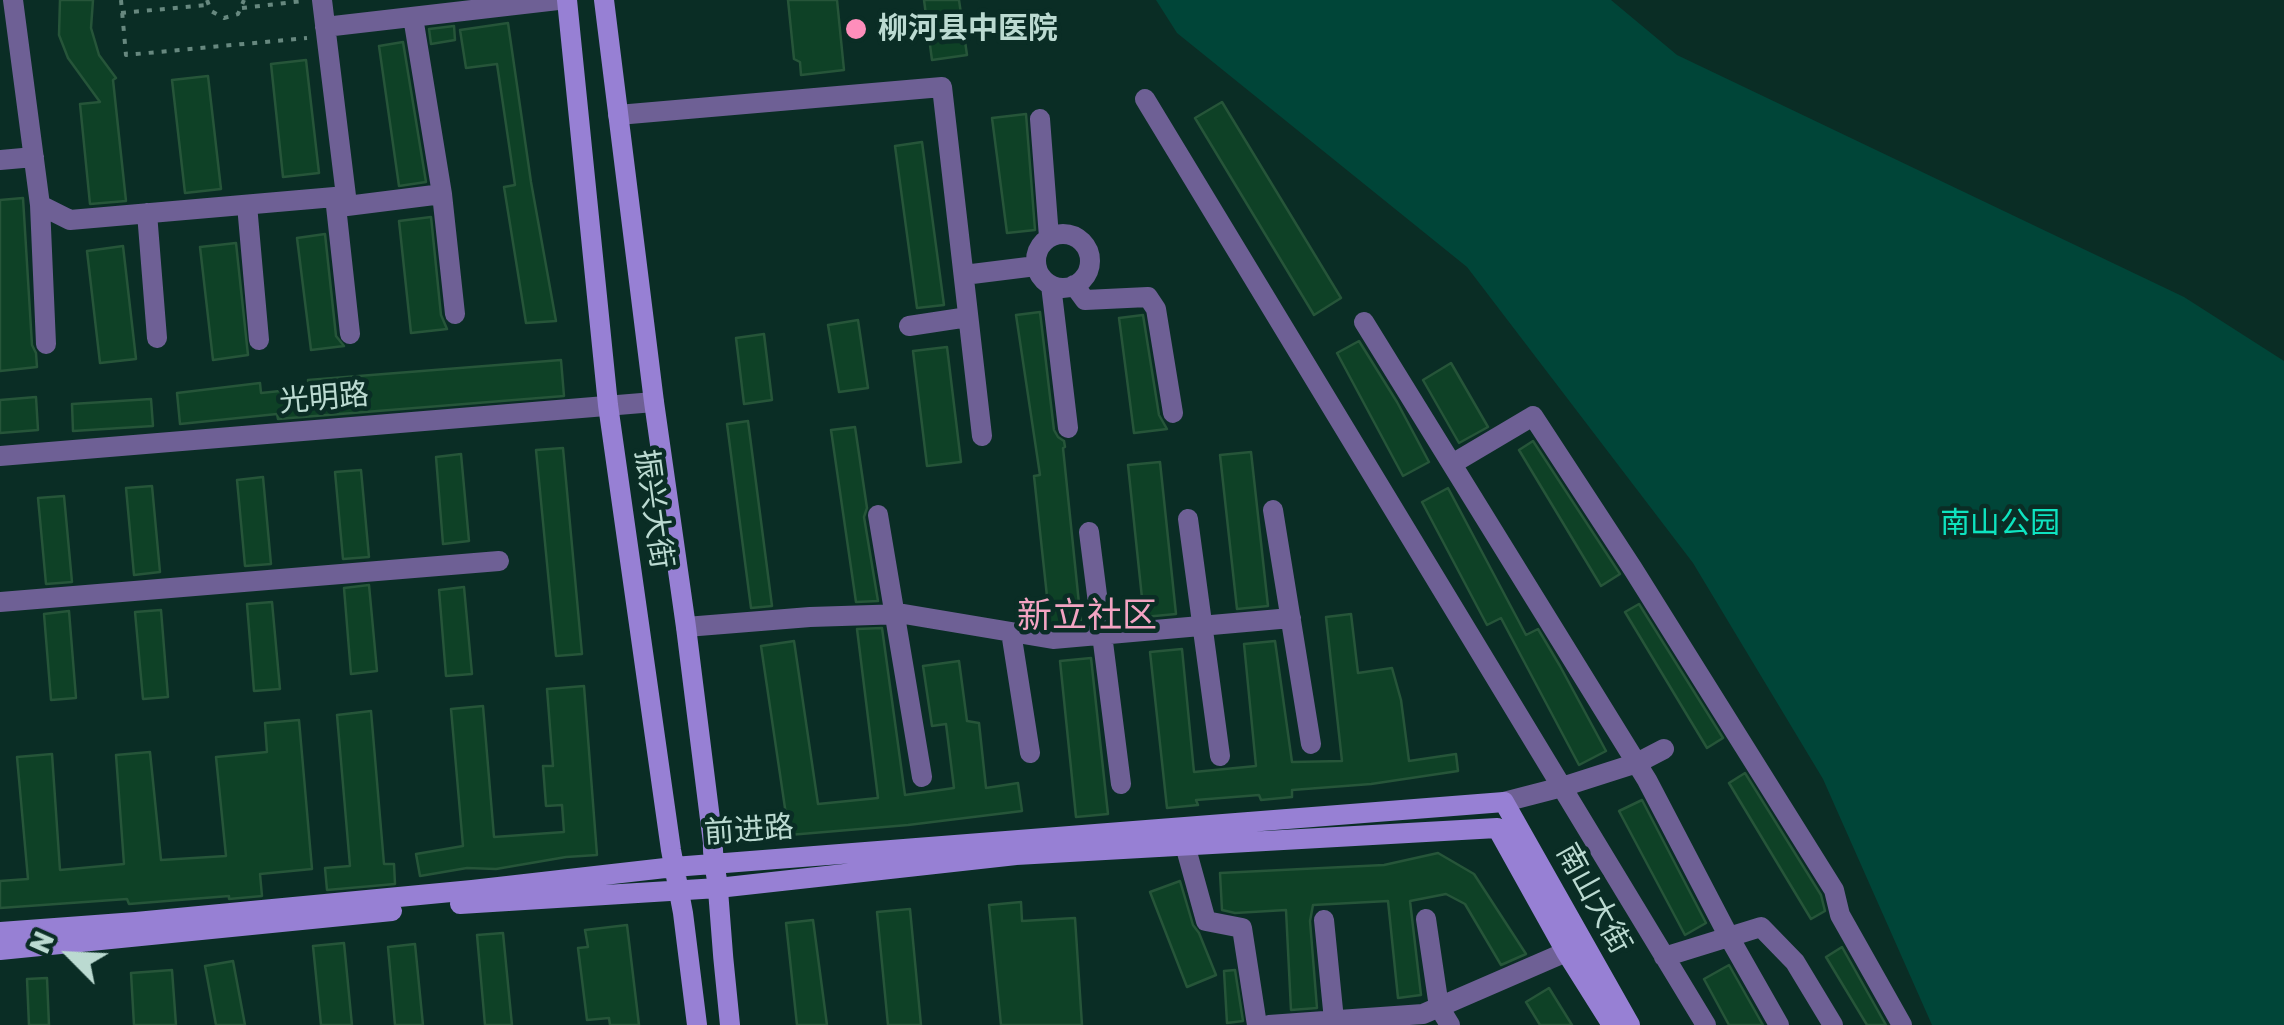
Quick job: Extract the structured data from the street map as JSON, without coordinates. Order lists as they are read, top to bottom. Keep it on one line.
{"streets":{"street":["光明路","振兴大街","前进路","南山大街"]},"crossings":[["光明路","振兴大街"],["振兴大街","前进路"],["前进路","南山大街"]],"districts":["新立社区"],"parks":["南山公园"],"places":["柳河县中医院"],"north":"top left"}
